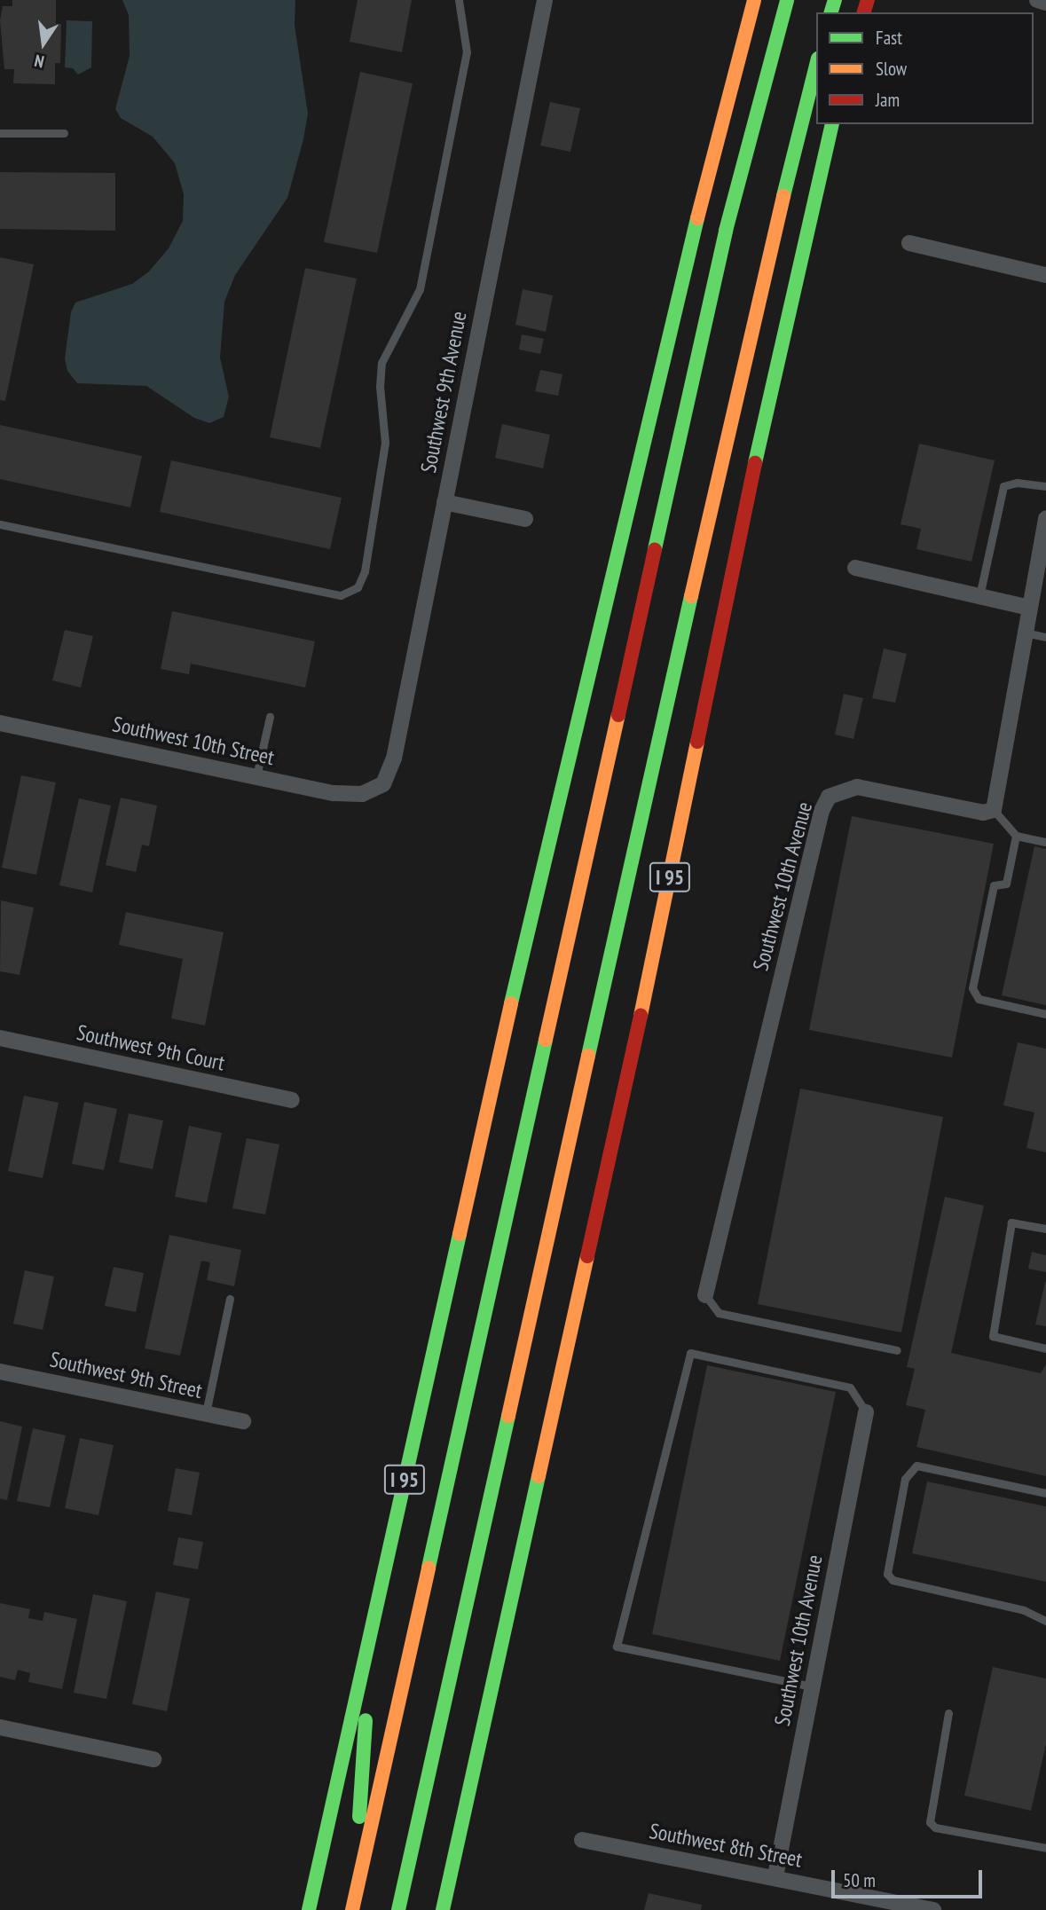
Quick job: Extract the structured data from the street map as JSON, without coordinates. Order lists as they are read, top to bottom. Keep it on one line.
{"streets":{"highway":["I 95"],"street":["Southwest 9th Avenue","Southwest 10th Street","Southwest 10th Avenue","Southwest 9th Court","Southwest 9th Street","Southwest 8th Street"]},"crossings":[["Southwest 9th Avenue","Southwest 10th Street"],["Southwest 10th Avenue","Southwest 8th Street"]],"legend":["Fast","Slow","Jam"],"scale_bar":"50 m","north":"bottom"}
